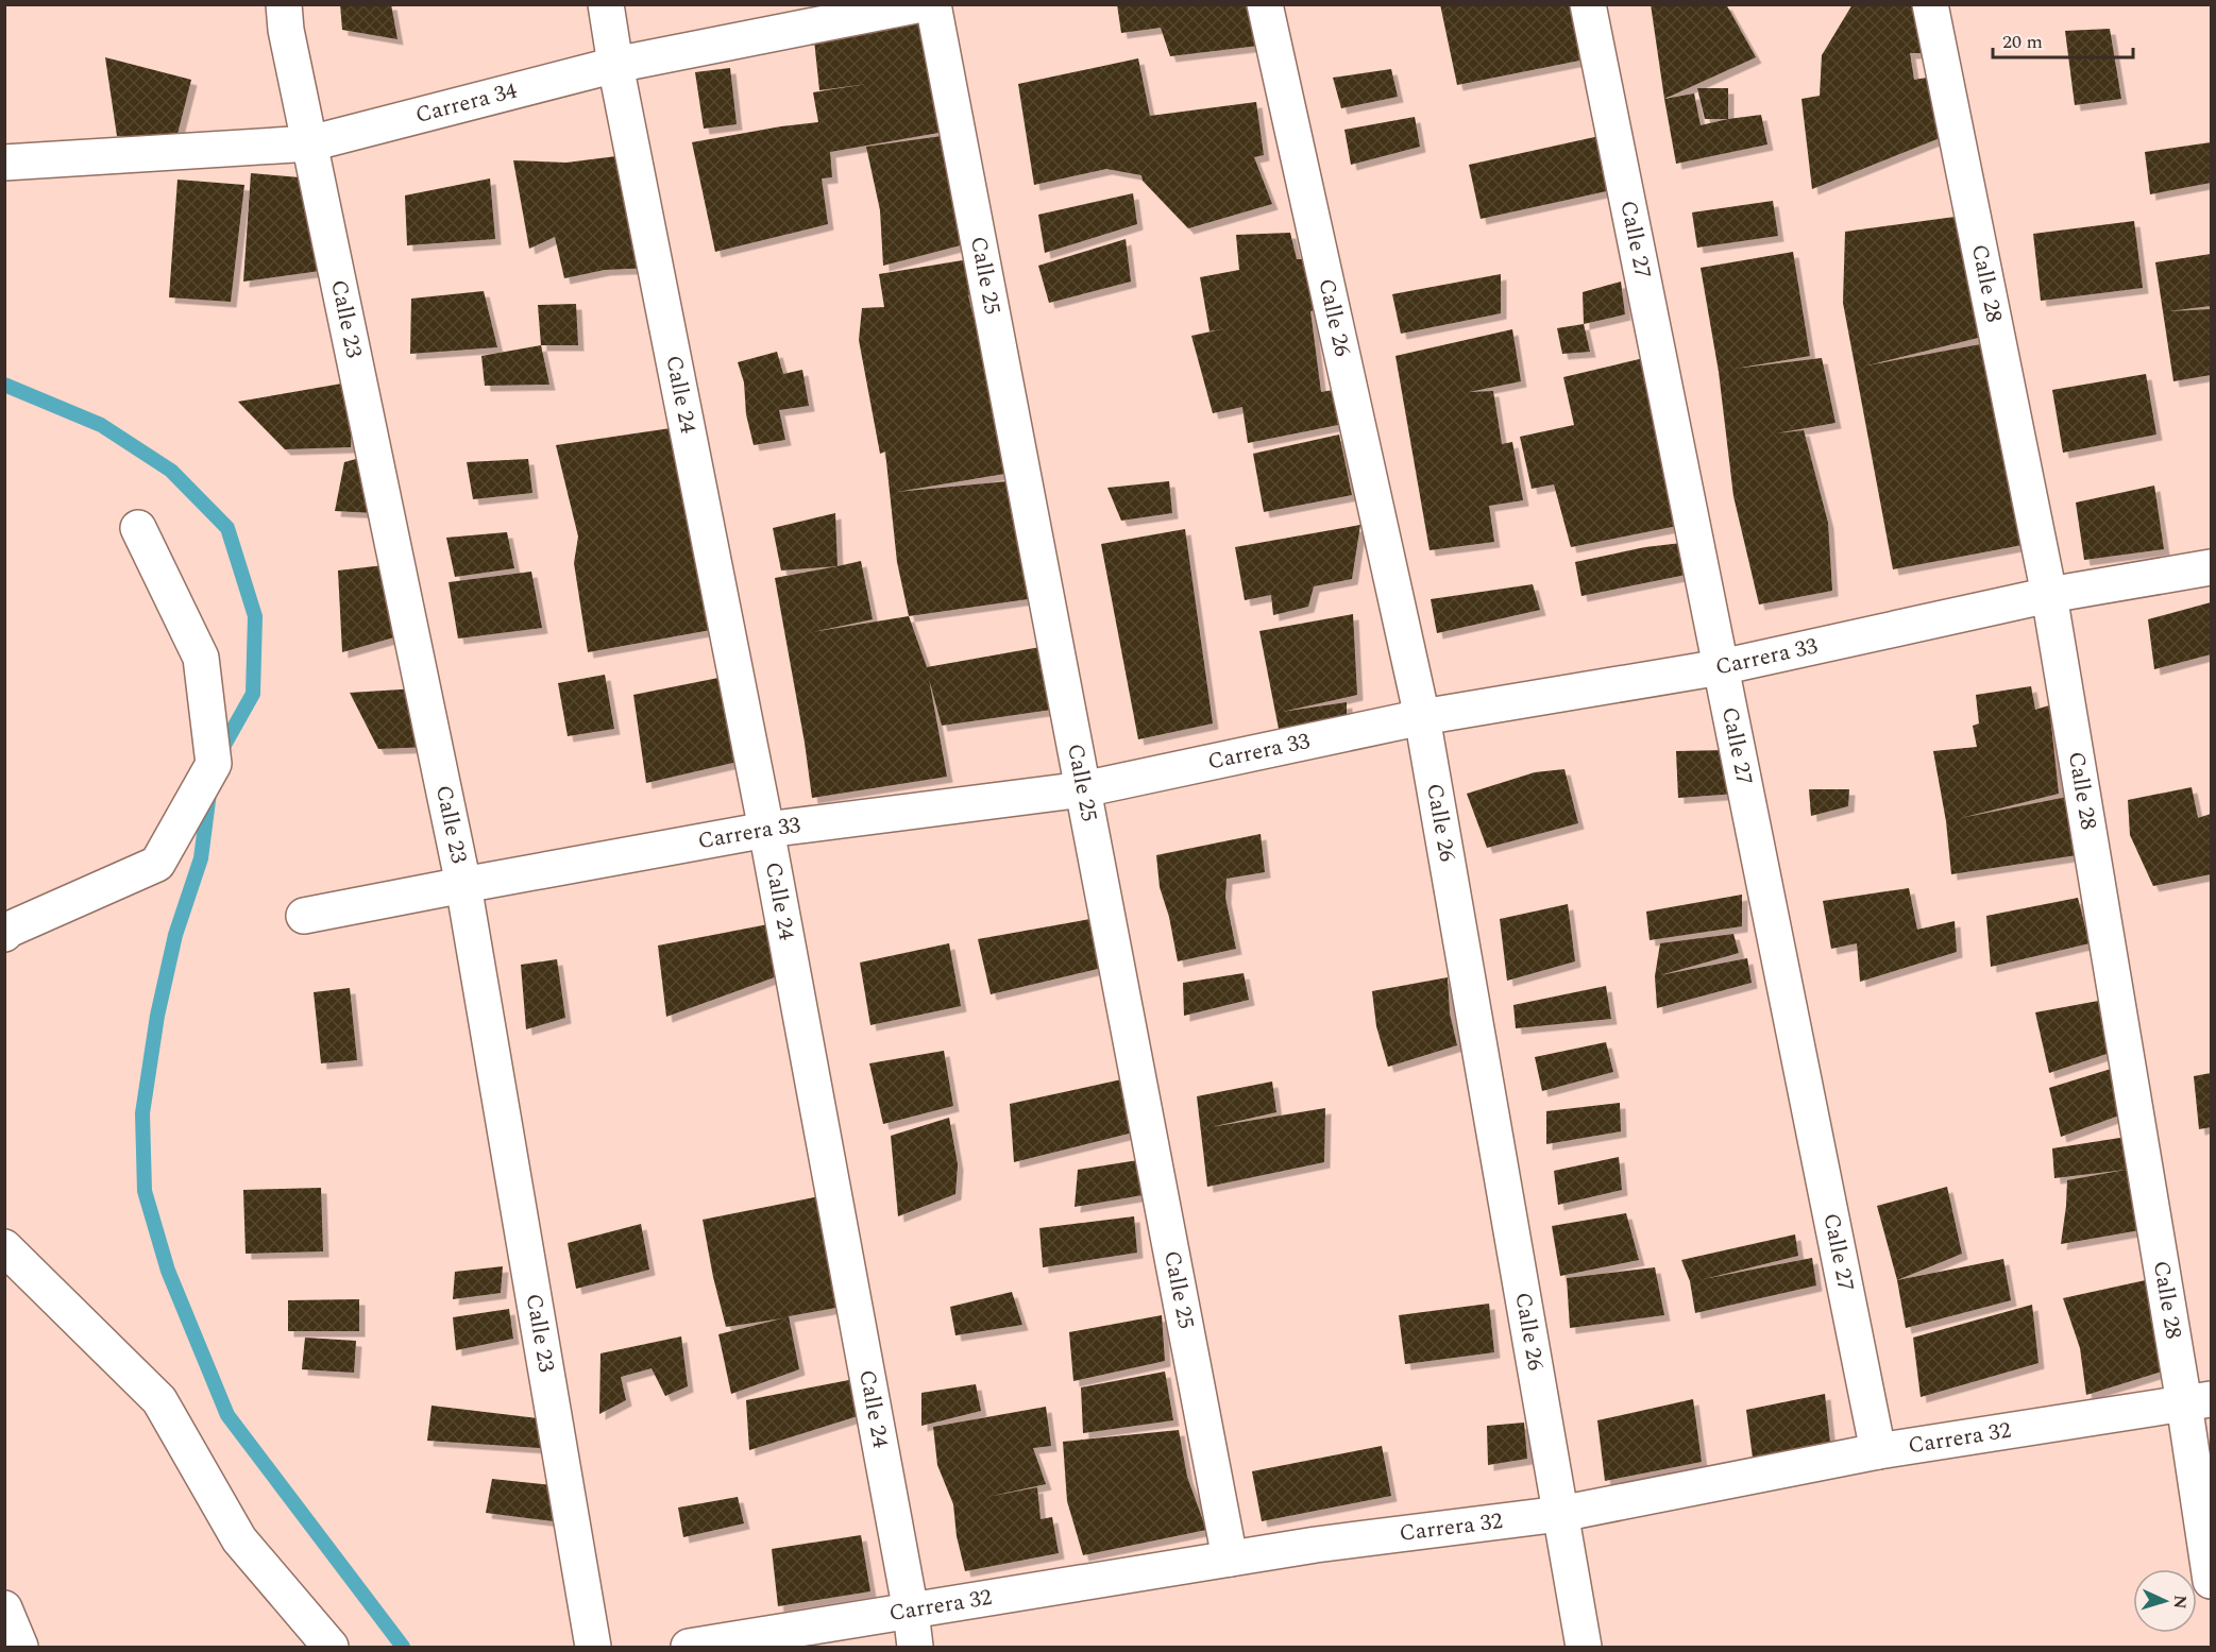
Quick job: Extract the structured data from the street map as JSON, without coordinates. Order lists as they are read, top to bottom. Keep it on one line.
{"streets":{"street":["Carrera 34","Calle 27","Calle 25","Calle 28","Calle 23","Calle 26","Calle 24","Carrera 33","Carrera 32"]},"crossings":[["Carrera 34","Calle 23"],["Carrera 34","Calle 24"],["Calle 27","Carrera 33"],["Calle 27","Carrera 32"],["Calle 25","Carrera 33"],["Calle 25","Carrera 32"],["Calle 28","Carrera 33"],["Calle 28","Carrera 32"],["Calle 23","Carrera 33"],["Calle 26","Carrera 33"],["Calle 26","Carrera 32"],["Calle 24","Carrera 33"],["Calle 24","Carrera 32"]],"scale_bar":"20 m","north":"right"}
